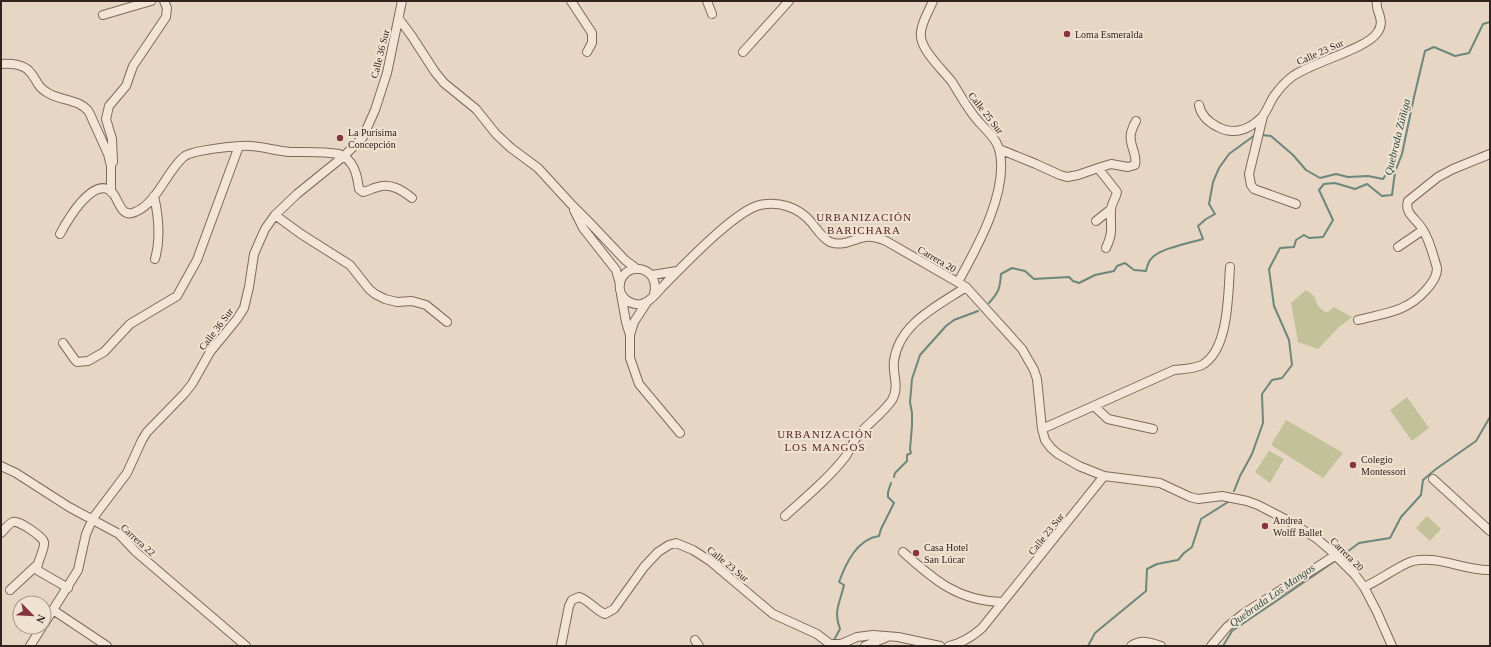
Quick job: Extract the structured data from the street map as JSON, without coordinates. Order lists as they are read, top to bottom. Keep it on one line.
{"streets":{"street":["Calle 23 Sur","Calle 36 Sur","Calle 25 Sur","Carrera 20","Carrera 22"]},"crossings":[["Calle 23 Sur","Carrera 20"],["Calle 36 Sur","Carrera 22"],["Calle 25 Sur","Carrera 20"]],"districts":["URBANIZACIÓN BARICHARA","URBANIZACIÓN LOS MANGOS"],"water":["Quebrada Zúñiga","Quebrada Los Mangos"],"places":["Loma Esmeralda","La Purísima Concepción","Colegio Montessori","Andrea Wolff Ballet","Casa Hotel San Lúcar"],"north":"bottom right"}
